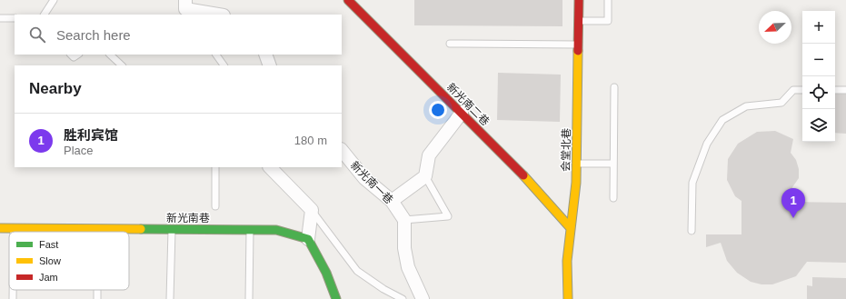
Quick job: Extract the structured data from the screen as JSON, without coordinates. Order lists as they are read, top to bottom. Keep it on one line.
{"streets":{"street":["新光南二巷","会堂北巷","新光南一巷","新光南巷"]},"crossings":[["新光南二巷","会堂北巷"]],"legend":["Fast","Slow","Jam"],"north":"bottom left","page":{"map_buttons":["+","−"],"search":"Search here","heading":"Nearby","list":[{"mark":"1","name":"胜利宾馆","note":"Place","value":"180 m"}],"pins":"1"}}
